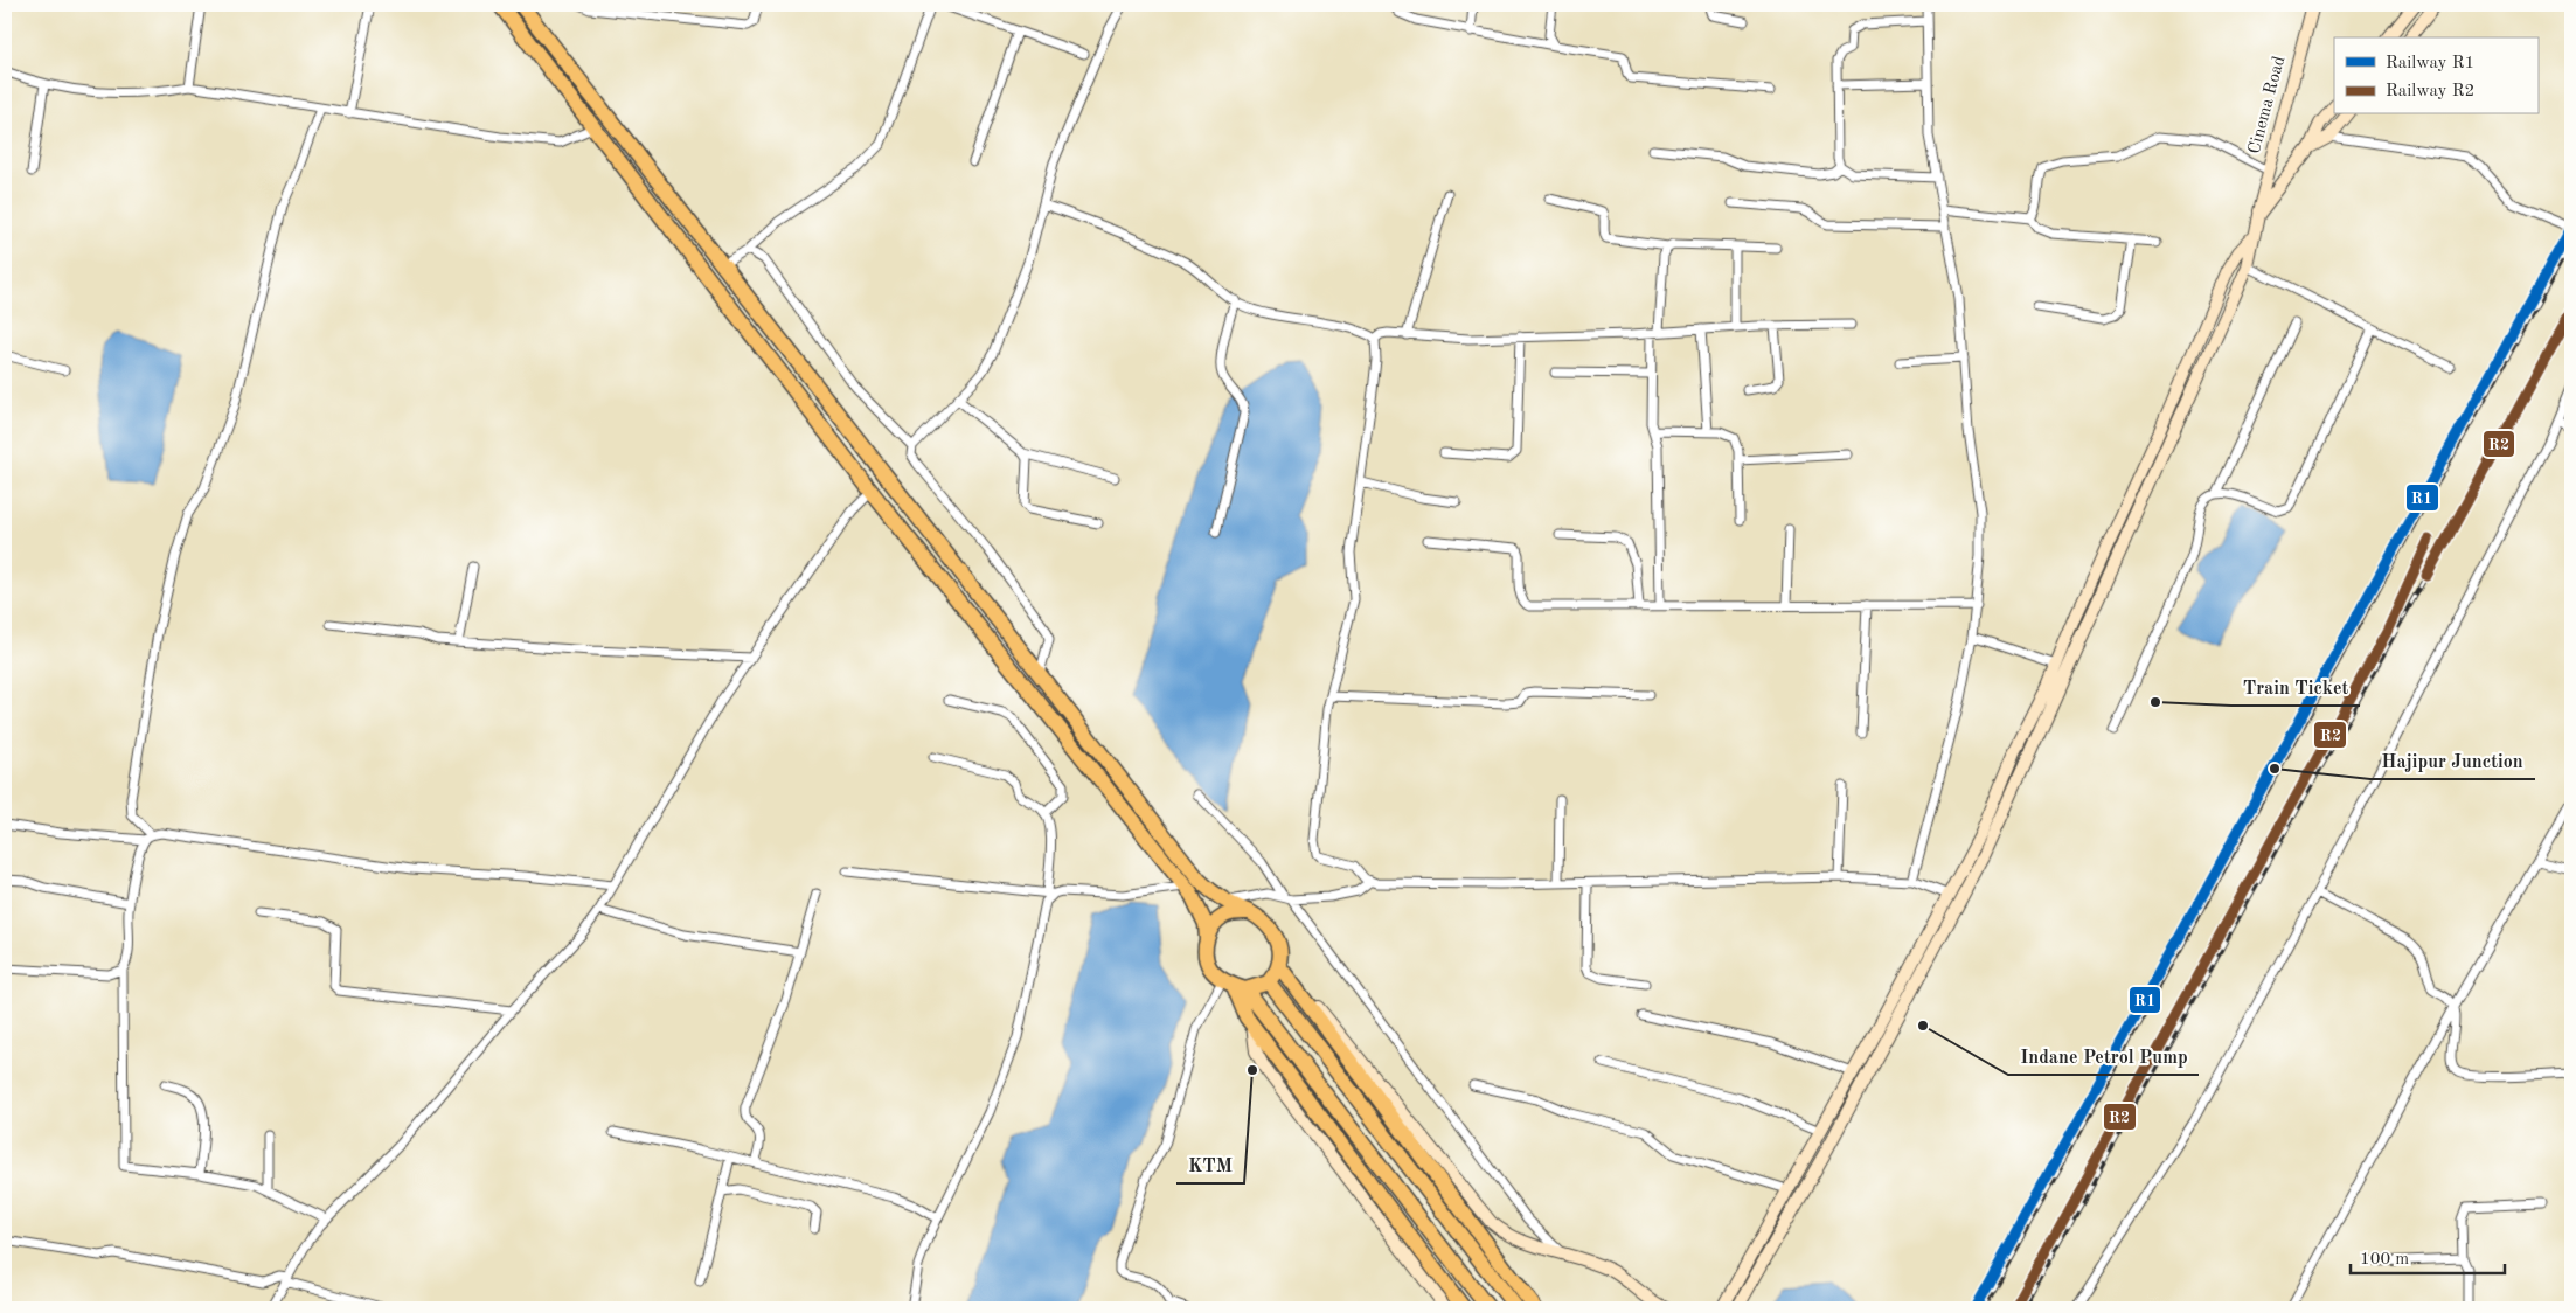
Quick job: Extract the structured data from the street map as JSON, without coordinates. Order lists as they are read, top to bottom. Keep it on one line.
{"streets":{"main road":["Cinema Road"]},"places":["Train Ticket","Hajipur Junction","Indane Petrol Pump","KTM"],"lines":["rail line R1","rail line R2"],"legend":["Railway R1","Railway R2"],"scale_bar":"100 m"}
